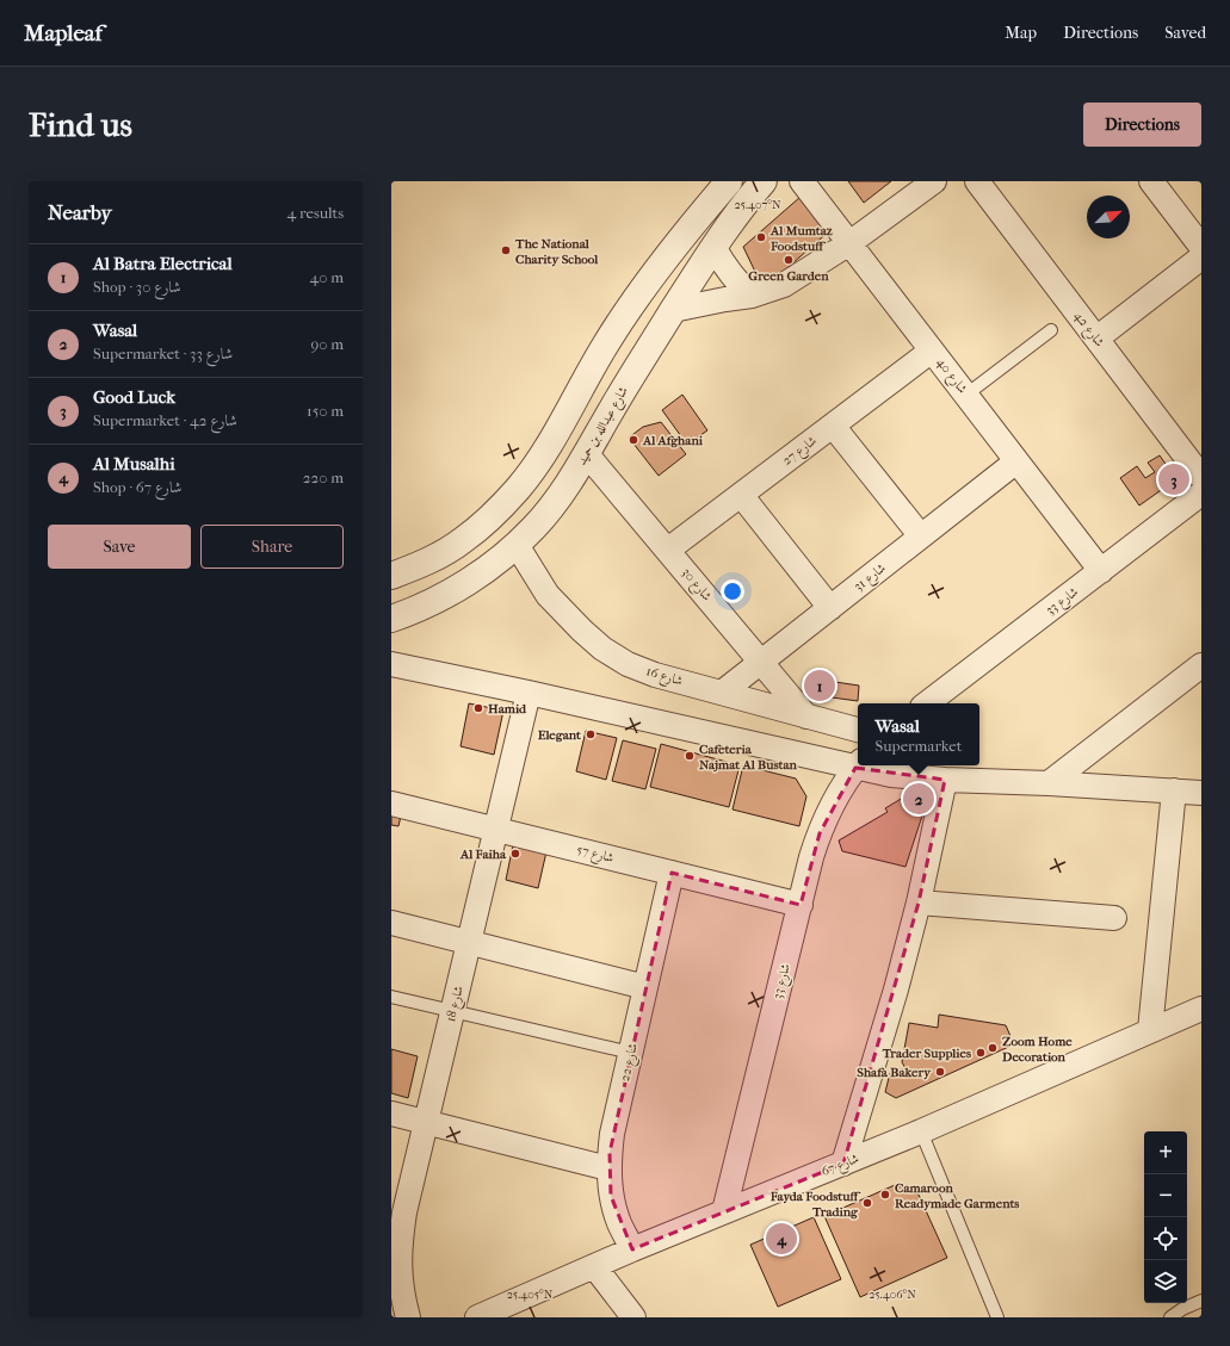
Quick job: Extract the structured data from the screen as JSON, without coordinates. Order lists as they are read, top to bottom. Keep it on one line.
{"streets":{"street":["شارع 42","شارع 40","شارع عبدالله بن حميد","شارع 27","شارع 31","شارع 30","شارع 33","شارع 16","شارع 57","شارع 18","شارع 22","شارع 67"]},"crossings":[["شارع 40","شارع 27"],["شارع 40","شارع 31"],["شارع 40","شارع 33"],["شارع عبدالله بن حميد","شارع 30"],["شارع عبدالله بن حميد","شارع 16"],["شارع 27","شارع 30"],["شارع 31","شارع 30"],["شارع 31","شارع 16"],["شارع 30","شارع 16"],["شارع 33","شارع 57"],["شارع 33","شارع 67"],["شارع 57","شارع 18"],["شارع 57","شارع 22"],["شارع 22","شارع 67"]],"places":["Al Mumtaz Foodstuff","The National Charity School","Green Garden","Al Afghani","Hamid","Elegant","Cafeteria Najmat Al Bustan","Al Faiha","Zoom Home Decoration","Trader Supplies","Shafa Bakery","Camaroon Readymade Garments","Fayda Foodstuff Trading"],"north":"top right","page":{"header":"Mapleaf","nav":["Map","Directions","Saved"],"buttons":["Directions",["Save","Share"]],"title":"Find us","heading":["Nearby","4 results"],"list":[{"mark":"1","name":"Al Batra Electrical","note":"Shop · شارع 30","value":"40 m"},{"mark":"2","name":"Wasal","note":"Supermarket · شارع 33","value":"90 m"},{"mark":"3","name":"Good Luck","note":"Supermarket · شارع 42","value":"150 m"},{"mark":"4","name":"Al Musalhi","note":"Shop · شارع 67","value":"220 m"}],"pins":["3","1","2","4"],"popup":["Wasal","Supermarket"],"map_buttons":["+","−"]},"coordinates":["25.407°N","25.405°N","25.406°N"]}
